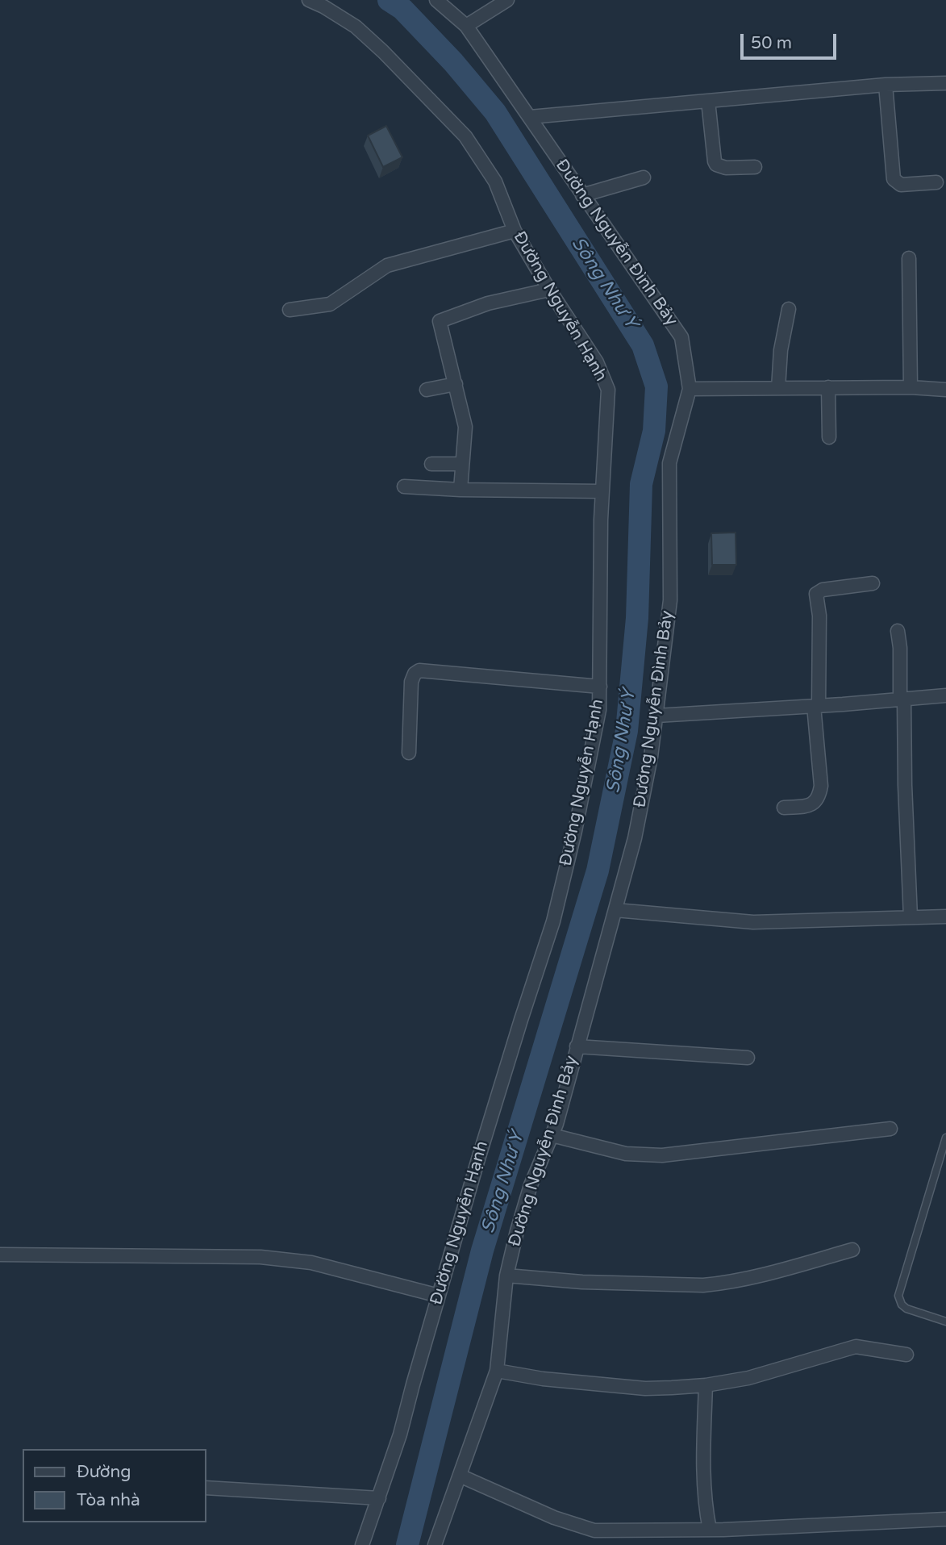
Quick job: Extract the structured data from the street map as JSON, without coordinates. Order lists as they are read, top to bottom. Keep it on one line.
{"streets":{"street":["Đường Nguyễn Đình Bảy","Đường Nguyễn Hạnh"]},"water":["Sông Như Ý"],"legend":["Đường","Tòa nhà"],"scale_bar":"50 m"}
